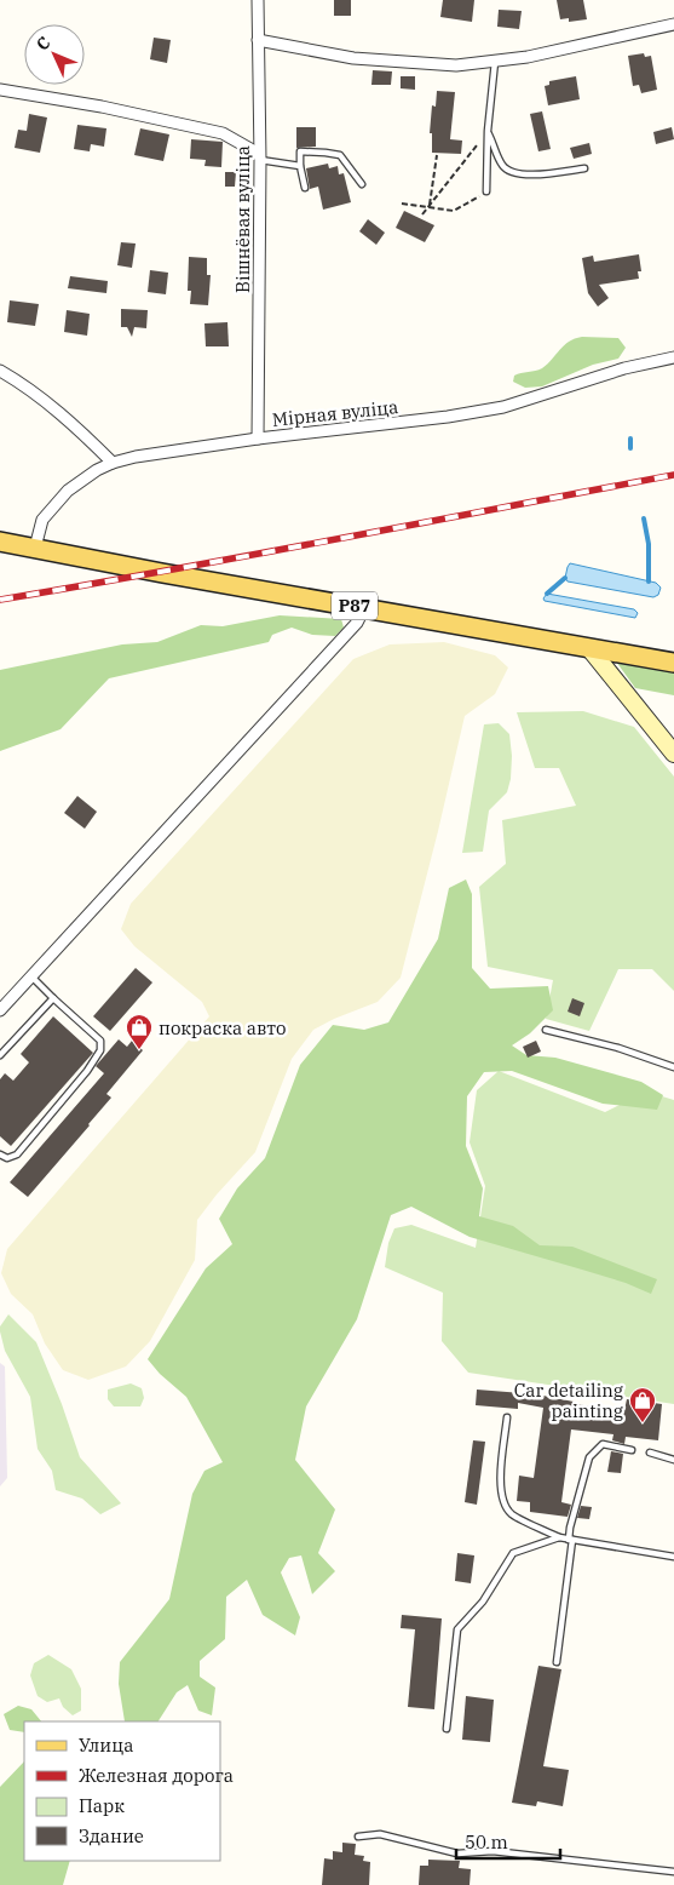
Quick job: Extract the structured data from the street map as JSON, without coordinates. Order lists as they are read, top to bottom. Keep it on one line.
{"streets":{"main road":["Р87"],"street":["Вішнёвая вуліца","Мірная вуліца"]},"crossings":[["Вішнёвая вуліца","Мірная вуліца"],["Мірная вуліца","Р87"]],"places":{"shop":["покраска авто","Car detailing painting"]},"legend":["Улица","Железная дорога","Парк","Здание"],"scale_bar":"50 m","north":"top left"}
